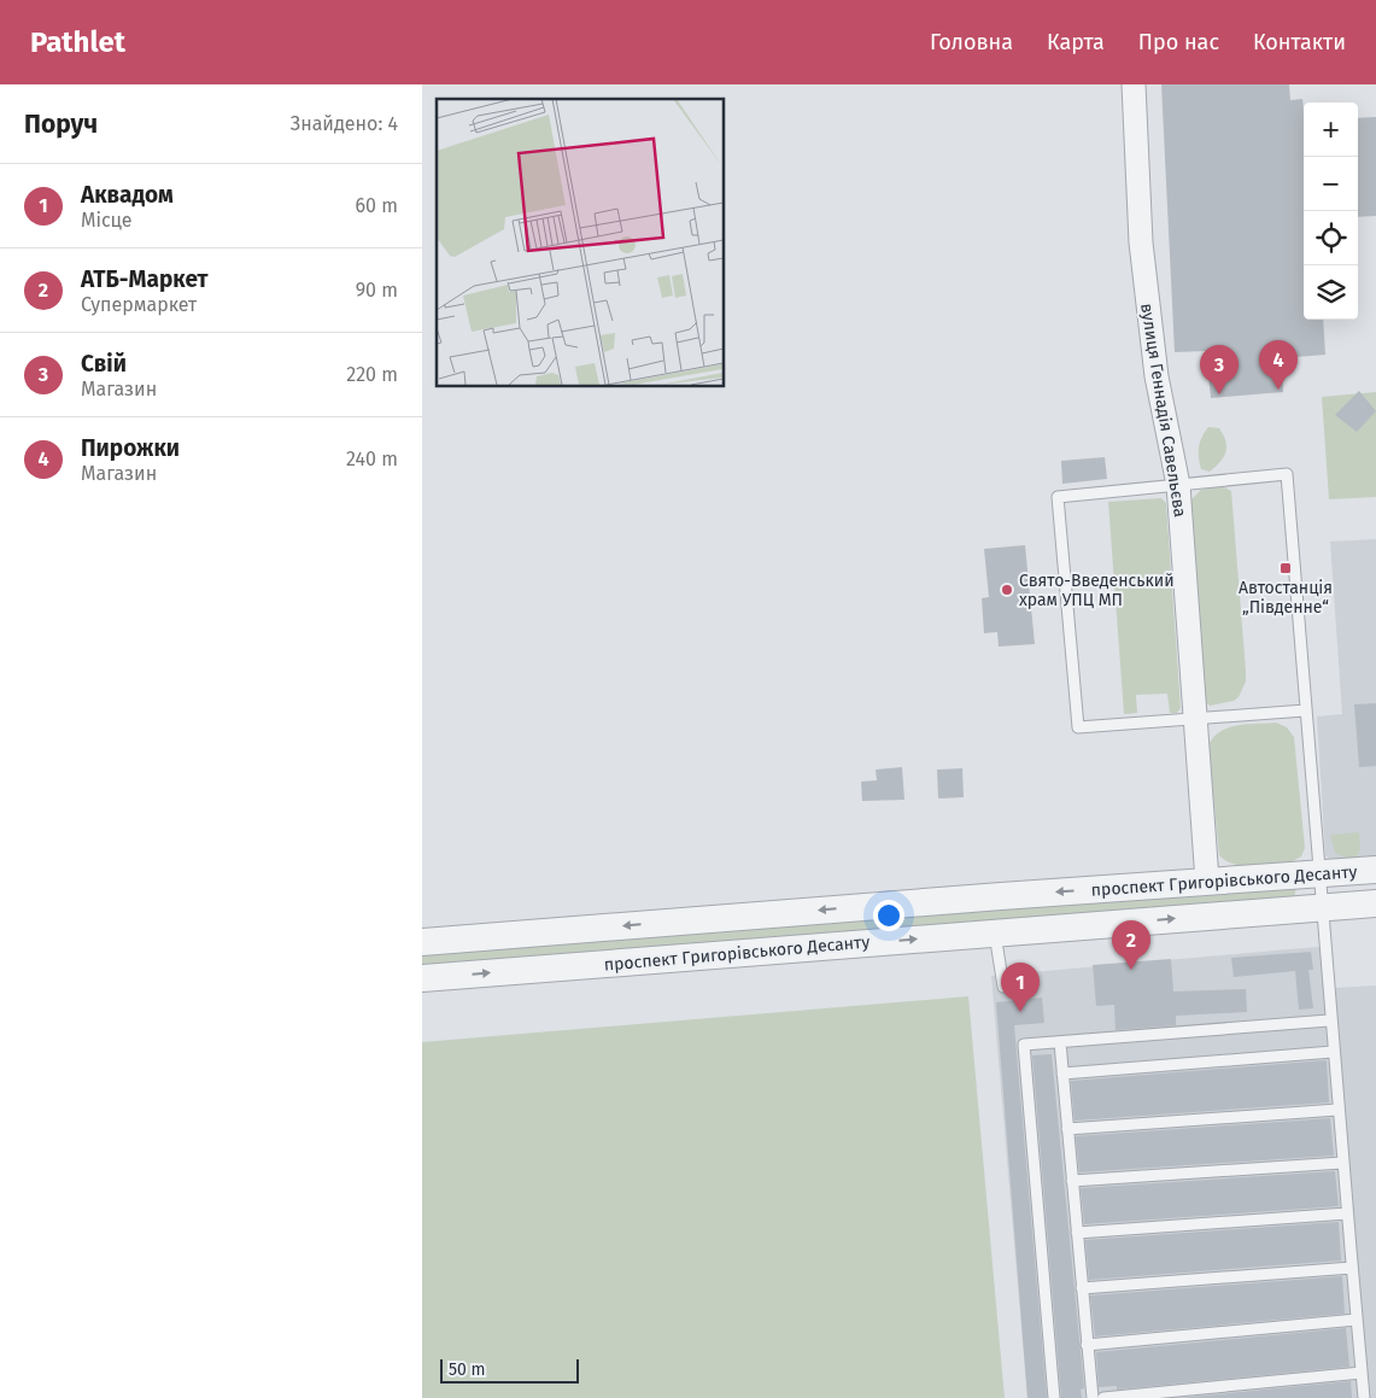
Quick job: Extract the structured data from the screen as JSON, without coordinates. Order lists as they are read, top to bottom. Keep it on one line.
{"streets":{"street":["вулиця Геннадія Савельєва","проспект Григорівського Десанту"]},"crossings":[["вулиця Геннадія Савельєва","проспект Григорівського Десанту"]],"places":{"transit":["Автостанція „Південне“"],"other":["Свято-Введенський храм УПЦ МП"]},"scale_bar":"50 m","page":{"header":"Pathlet","nav":["Головна","Карта","Про нас","Контакти"],"heading":["Поруч","Знайдено: 4"],"map_buttons":["+","−"],"list":[{"mark":"1","name":"Аквадом","note":"Місце","value":"60 m"},{"mark":"2","name":"АТБ-Маркет","note":"Супермаркет","value":"90 m"},{"mark":"3","name":"Свій","note":"Магазин","value":"220 m"},{"mark":"4","name":"Пирожки","note":"Магазин","value":"240 m"}],"pins":["4","3","2","1"],"scale":"50 m"}}
